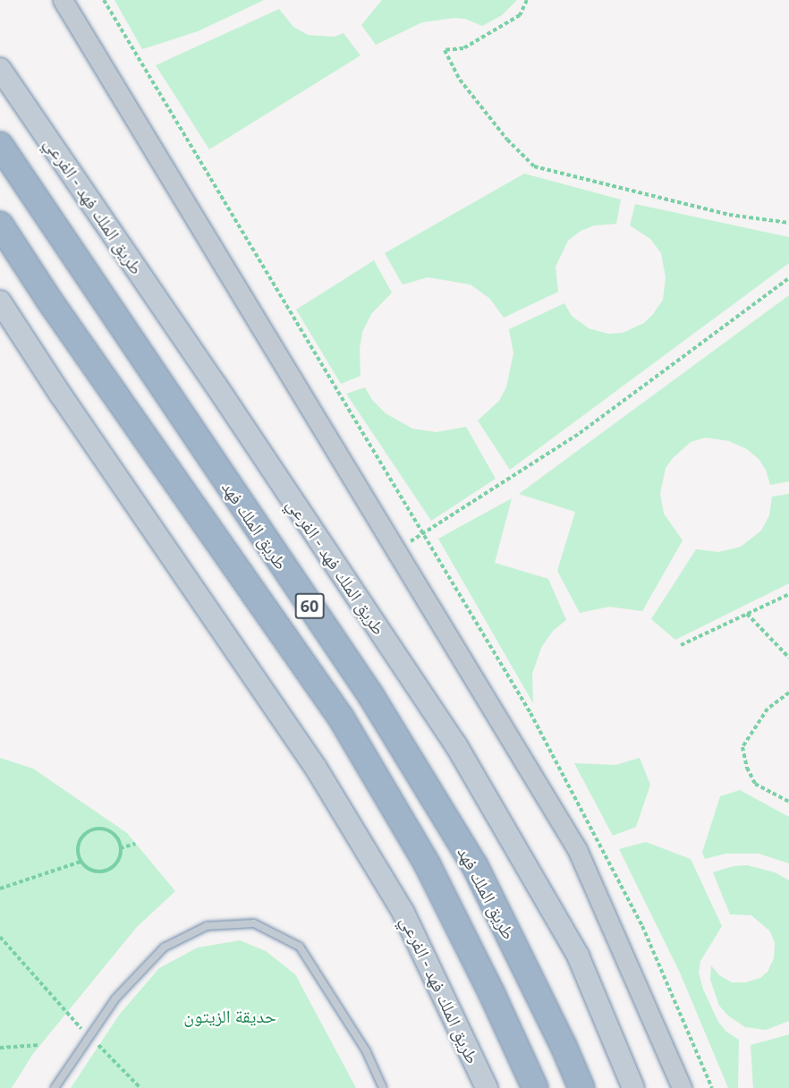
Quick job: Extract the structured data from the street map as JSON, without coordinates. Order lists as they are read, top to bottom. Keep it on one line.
{"streets":{"highway":["طريق الملك فهد","60"],"main road":["طريق الملك فهد - الفرعي"]},"parks":["حديقة الزيتون"]}
